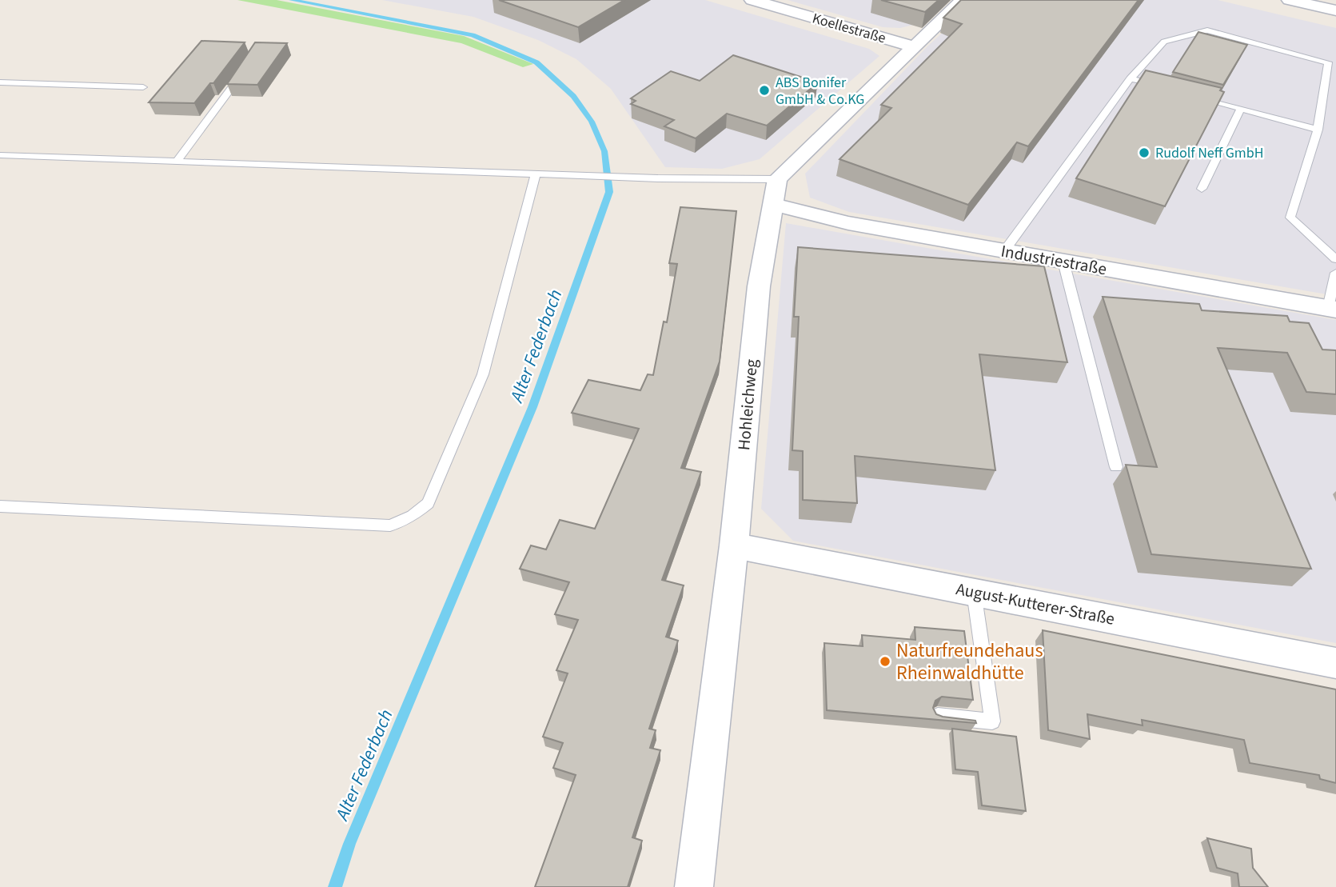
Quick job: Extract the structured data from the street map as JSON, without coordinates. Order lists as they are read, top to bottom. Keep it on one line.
{"streets":{"street":["Koellestraße","Industriestraße","Hohleichweg","August-Kutterer-Straße"]},"crossings":[["Industriestraße","Hohleichweg"],["Hohleichweg","August-Kutterer-Straße"]],"water":["Alter Federbach"],"places":["ABS Bonifer GmbH & Co.KG","Rudolf Neff GmbH","Naturfreundehaus Rheinwaldhütte"]}
